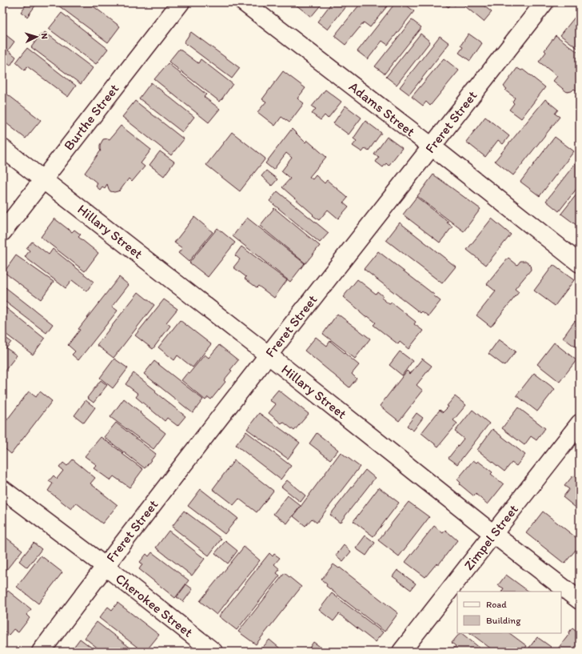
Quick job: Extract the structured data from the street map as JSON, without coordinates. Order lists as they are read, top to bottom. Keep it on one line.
{"streets":{"street":["Adams Street","Burthe Street","Freret Street","Hillary Street","Zimpel Street","Cherokee Street"]},"crossings":[["Adams Street","Freret Street"],["Burthe Street","Hillary Street"],["Freret Street","Hillary Street"],["Freret Street","Cherokee Street"],["Hillary Street","Zimpel Street"]],"legend":["Road","Building"],"north":"right"}
